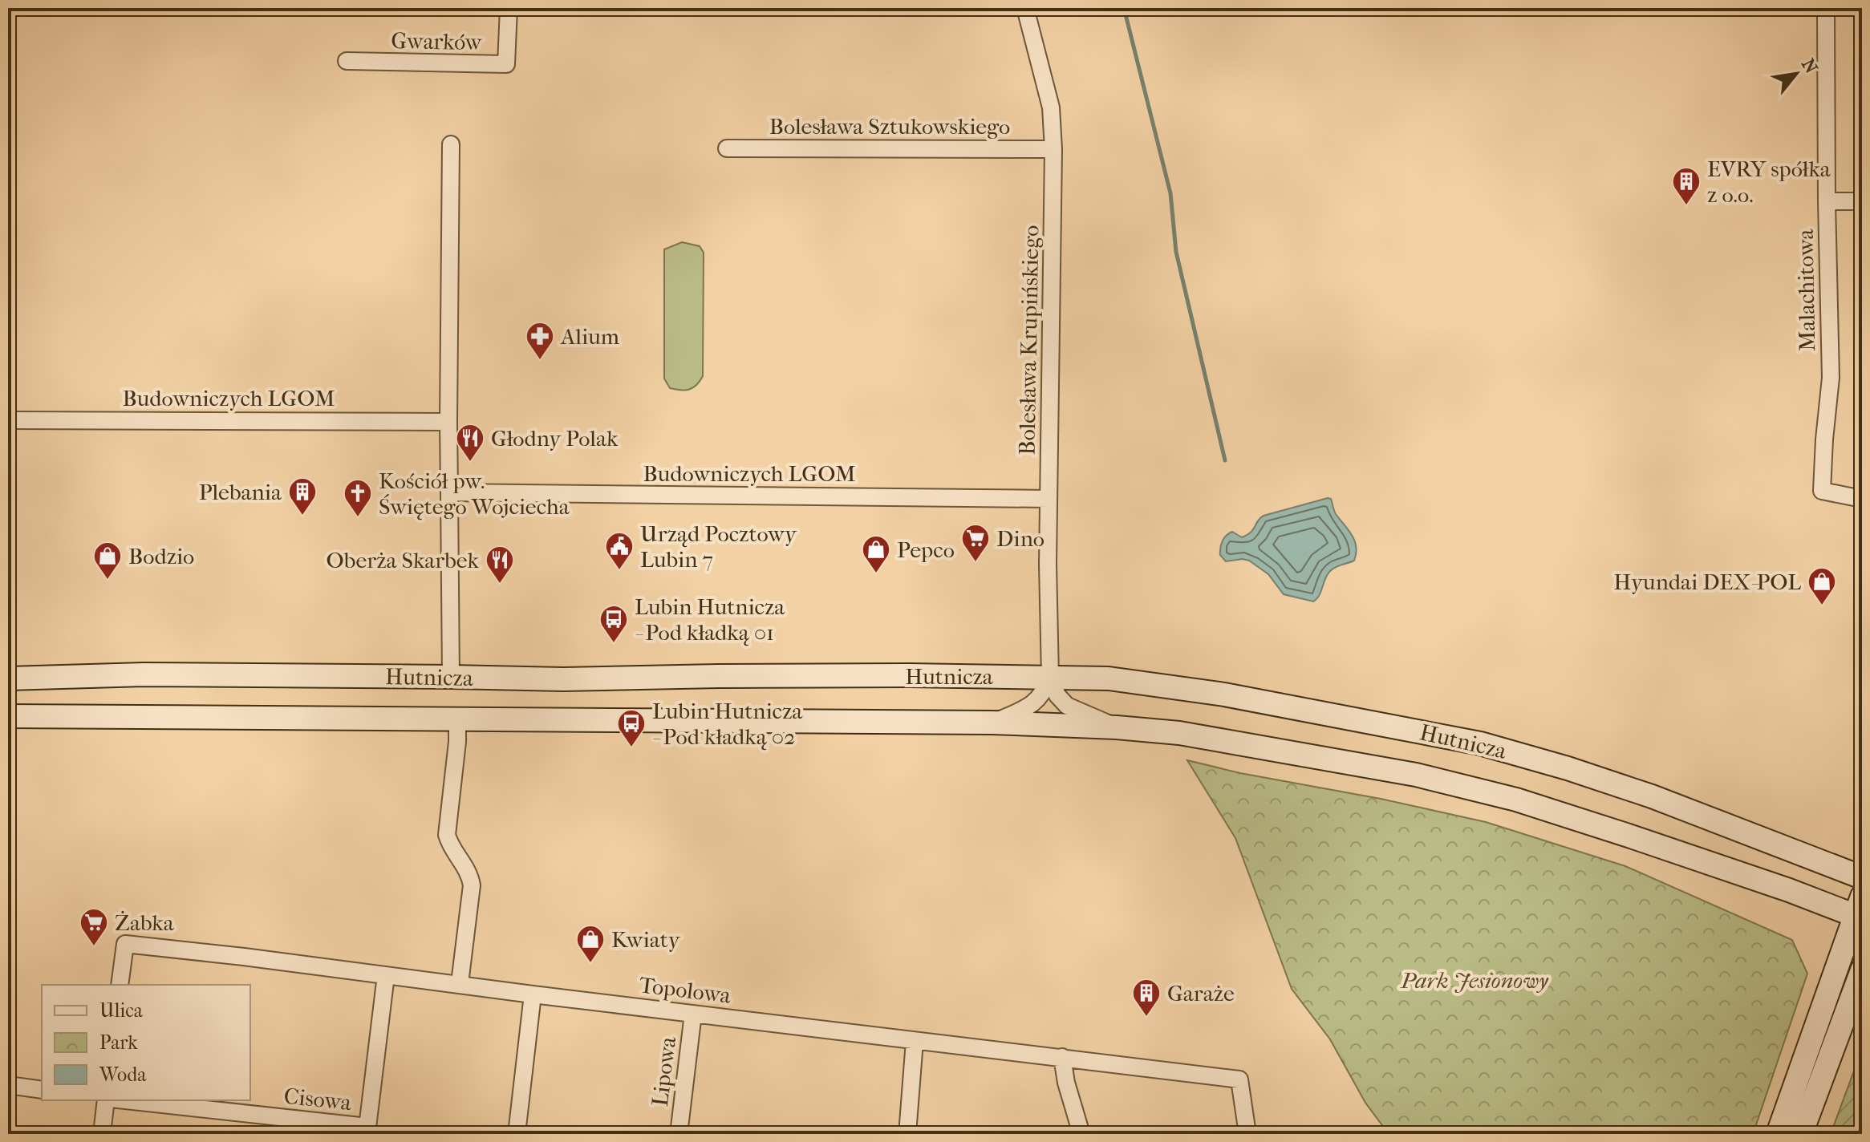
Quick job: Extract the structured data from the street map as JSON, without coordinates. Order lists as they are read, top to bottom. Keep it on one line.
{"streets":{"main road":["Hutnicza"],"street":["Gwarków","Bolesława Sztukowskiego","Malachitowa","Bolesława Krupińskiego","Budowniczych LGOM","Topolowa","Lipowa","Cisowa"]},"crossings":[["Bolesława Sztukowskiego","Bolesława Krupińskiego"],["Bolesława Krupińskiego","Budowniczych LGOM"],["Bolesława Krupińskiego","Hutnicza"],["Topolowa","Lipowa"]],"parks":["Park Jesionowy"],"places":{"building":["EVRY spółka z o.o.","Plebania","Garaże"],"pharmacy":["Alium"],"restaurant":["Głodny Polak","Oberża Skarbek"],"church":["Kościół pw. Świętego Wojciecha"],"supermarket":["Dino","Żabka"],"public building":["Urząd Pocztowy Lubin 7"],"shop":["Pepco","Bodzio","Hyundai DEX-POL","Kwiaty"],"bus stop":["Lubin Hutnicza - Pod kładką 01","Lubin Hutnicza - Pod kładką 02"]},"legend":["Ulica","Park","Woda"],"north":"top right"}
